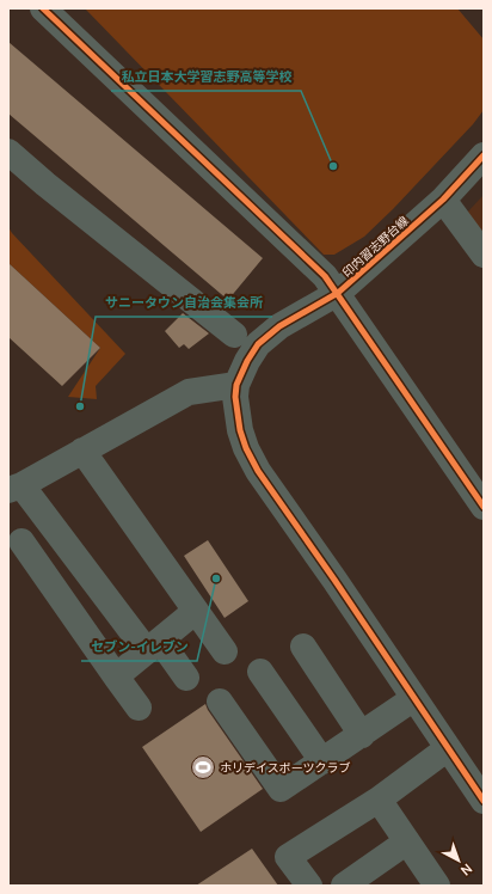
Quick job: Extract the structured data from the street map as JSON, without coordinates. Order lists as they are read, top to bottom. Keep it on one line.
{"streets":{"street":["印内習志野台線"]},"places":{"other":["私立日本大学習志野高等学校","サニータウン自治会集会所","セブン-イレブン"],"sports":["ホリデイスポーツクラブ"]},"north":"bottom right"}
